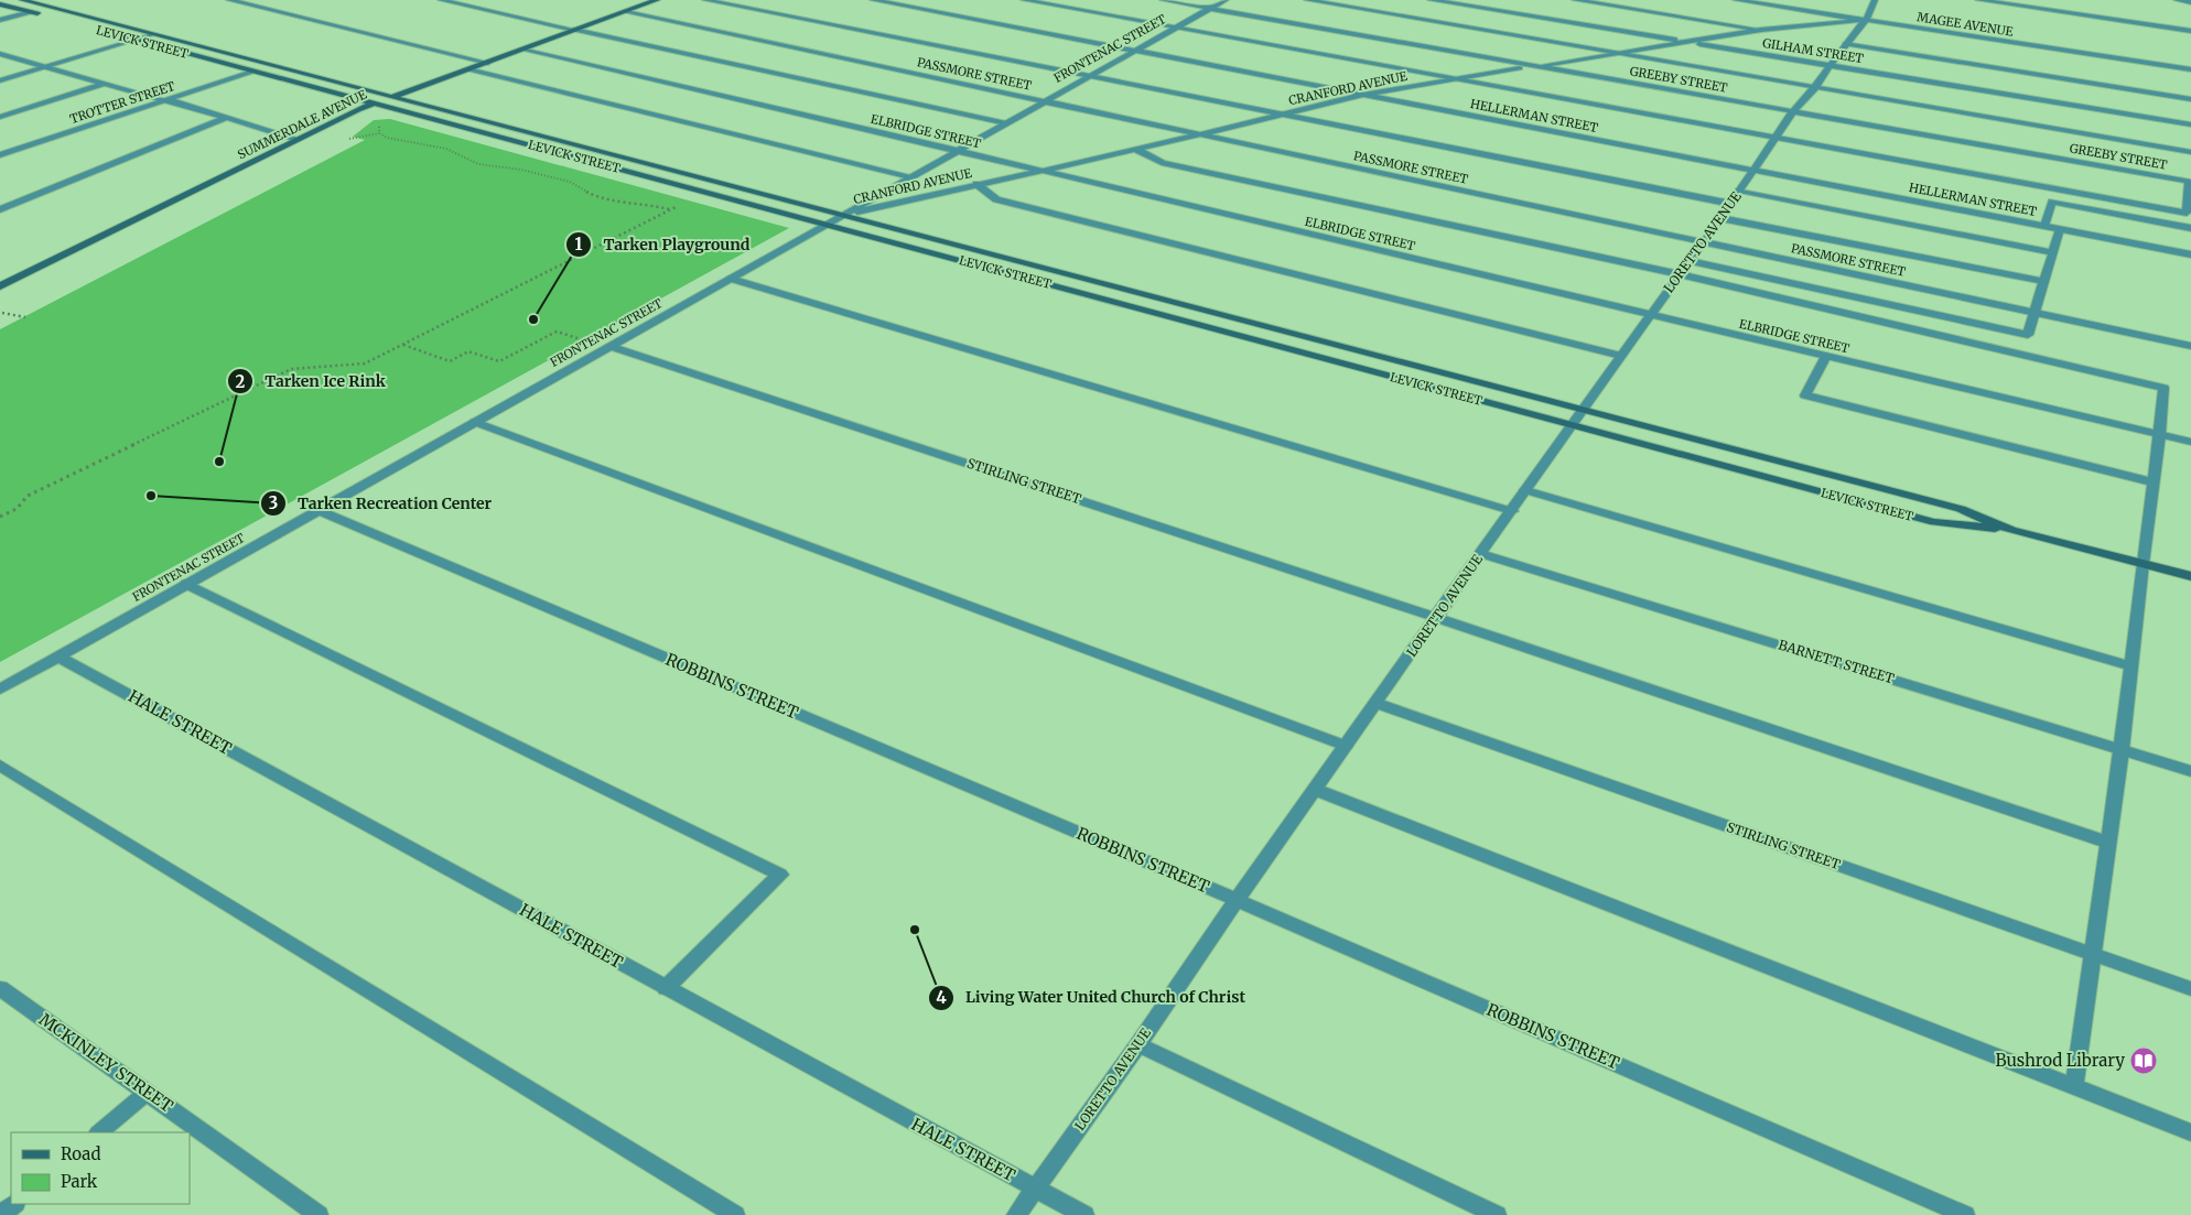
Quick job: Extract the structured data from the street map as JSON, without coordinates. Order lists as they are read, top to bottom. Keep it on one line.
{"streets":{"main road":["LEVICK STREET","SUMMERDALE AVENUE"],"street":["MAGEE AVENUE","FRONTENAC STREET","GILHAM STREET","PASSMORE STREET","GREEBY STREET","CRANFORD AVENUE","TROTTER STREET","HELLERMAN STREET","ELBRIDGE STREET","LORETTO AVENUE","STIRLING STREET","BARNETT STREET","ROBBINS STREET","HALE STREET","MCKINLEY STREET"]},"crossings":[["MAGEE AVENUE","CRANFORD AVENUE"],["MAGEE AVENUE","LORETTO AVENUE"],["LEVICK STREET","FRONTENAC STREET"],["LEVICK STREET","CRANFORD AVENUE"],["LEVICK STREET","TROTTER STREET"],["LEVICK STREET","SUMMERDALE AVENUE"],["LEVICK STREET","LORETTO AVENUE"],["FRONTENAC STREET","PASSMORE STREET"],["FRONTENAC STREET","GREEBY STREET"],["FRONTENAC STREET","CRANFORD AVENUE"],["FRONTENAC STREET","HELLERMAN STREET"],["FRONTENAC STREET","ELBRIDGE STREET"],["FRONTENAC STREET","STIRLING STREET"],["FRONTENAC STREET","ROBBINS STREET"],["FRONTENAC STREET","HALE STREET"],["GILHAM STREET","CRANFORD AVENUE"],["GILHAM STREET","LORETTO AVENUE"],["PASSMORE STREET","CRANFORD AVENUE"],["PASSMORE STREET","SUMMERDALE AVENUE"],["PASSMORE STREET","LORETTO AVENUE"],["GREEBY STREET","CRANFORD AVENUE"],["GREEBY STREET","LORETTO AVENUE"],["CRANFORD AVENUE","HELLERMAN STREET"],["CRANFORD AVENUE","ELBRIDGE STREET"],["CRANFORD AVENUE","LORETTO AVENUE"],["HELLERMAN STREET","LORETTO AVENUE"],["SUMMERDALE AVENUE","ELBRIDGE STREET"],["ELBRIDGE STREET","LORETTO AVENUE"],["LORETTO AVENUE","STIRLING STREET"],["LORETTO AVENUE","BARNETT STREET"],["LORETTO AVENUE","ROBBINS STREET"],["LORETTO AVENUE","HALE STREET"]],"places":{"other":["Tarken Playground","Tarken Ice Rink","Tarken Recreation Center","Living Water United Church of Christ"],"library":["Bushrod Library"]},"legend":["Road","Park"]}
